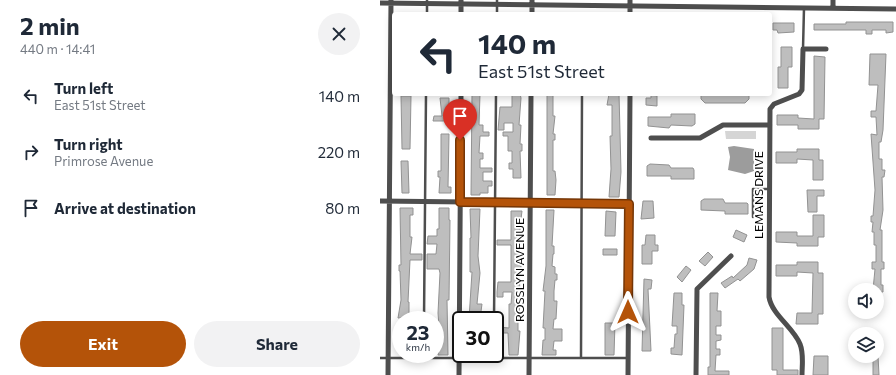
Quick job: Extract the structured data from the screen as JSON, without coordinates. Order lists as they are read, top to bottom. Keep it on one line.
{"streets":{"street":["LEMANS DRIVE","ROSSLYN AVENUE"]},"page":{"heading":["2 min","440 m · 14:41"],"turn":["140 m","East 51st Street"],"list":[{"name":"Turn left","note":"East 51st Street","value":"140 m"},{"name":"Turn right","note":"Primrose Avenue","value":"220 m"},{"name":"Arrive at destination","value":"80 m"}],"speed":"23 km/h","limit":"30","buttons":["Exit","Share"]}}
